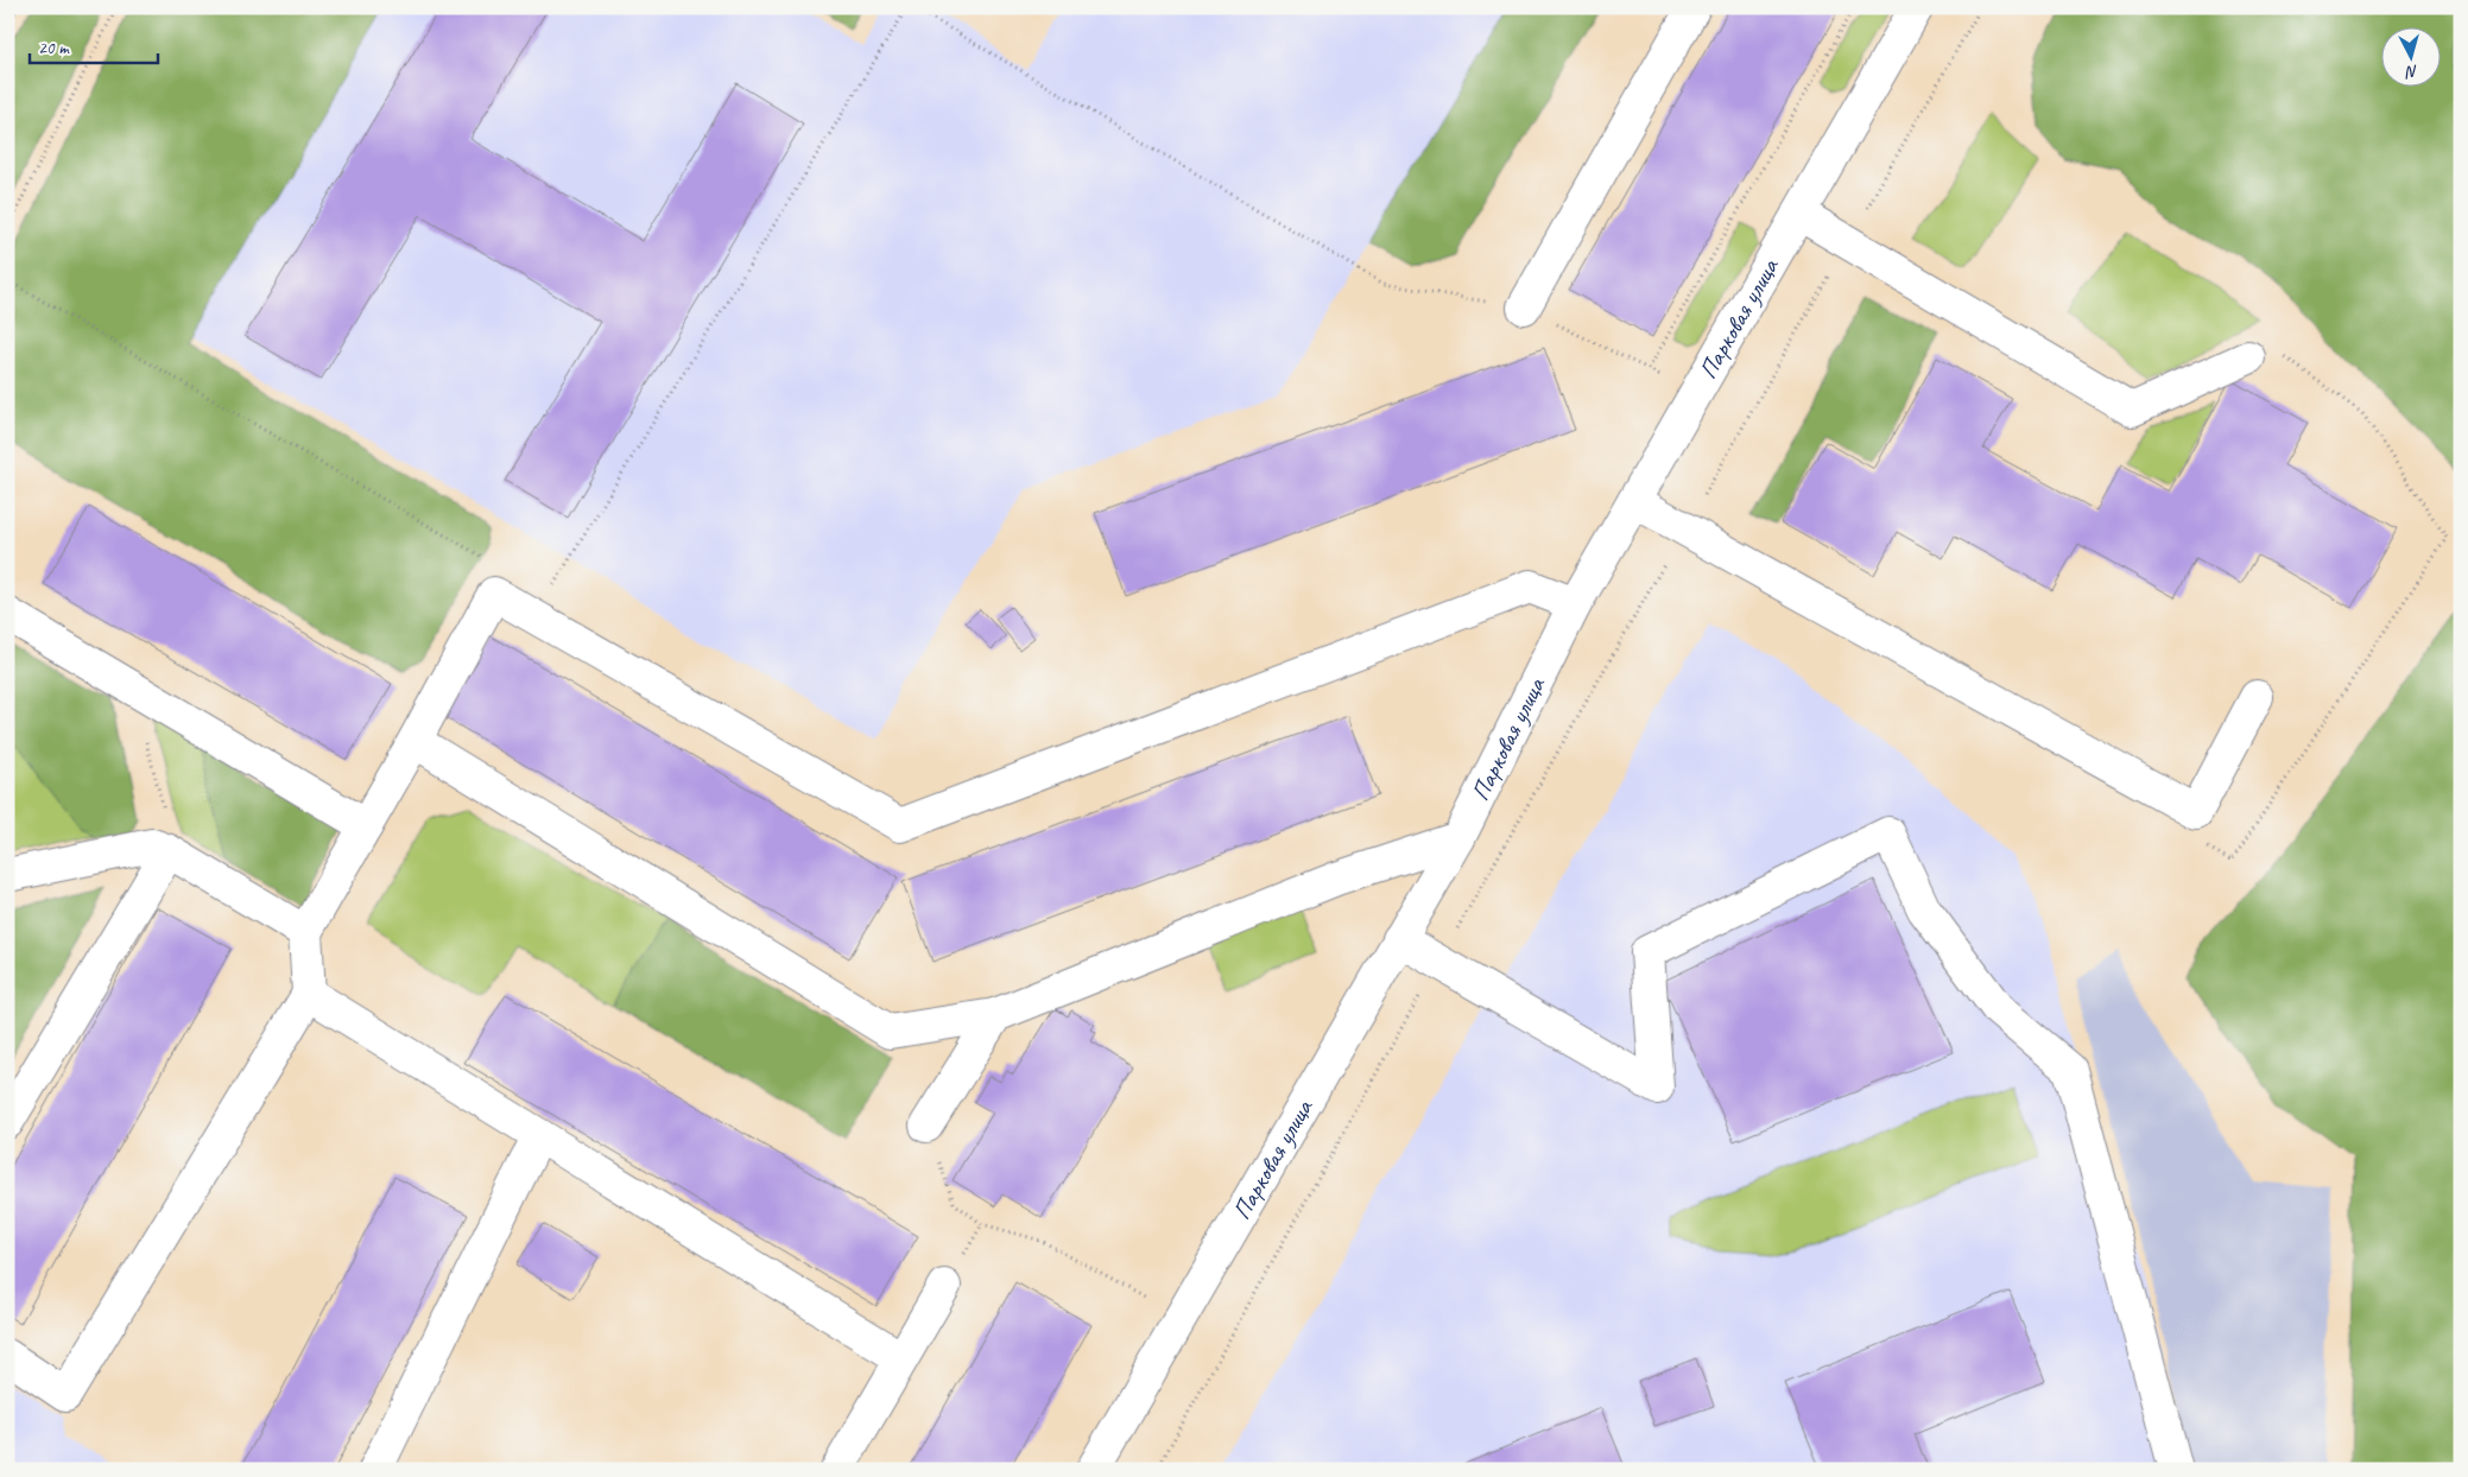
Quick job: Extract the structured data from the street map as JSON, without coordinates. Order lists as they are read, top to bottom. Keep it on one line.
{"streets":{"street":["Парковая улица"]},"scale_bar":"20 m","north":"bottom"}
